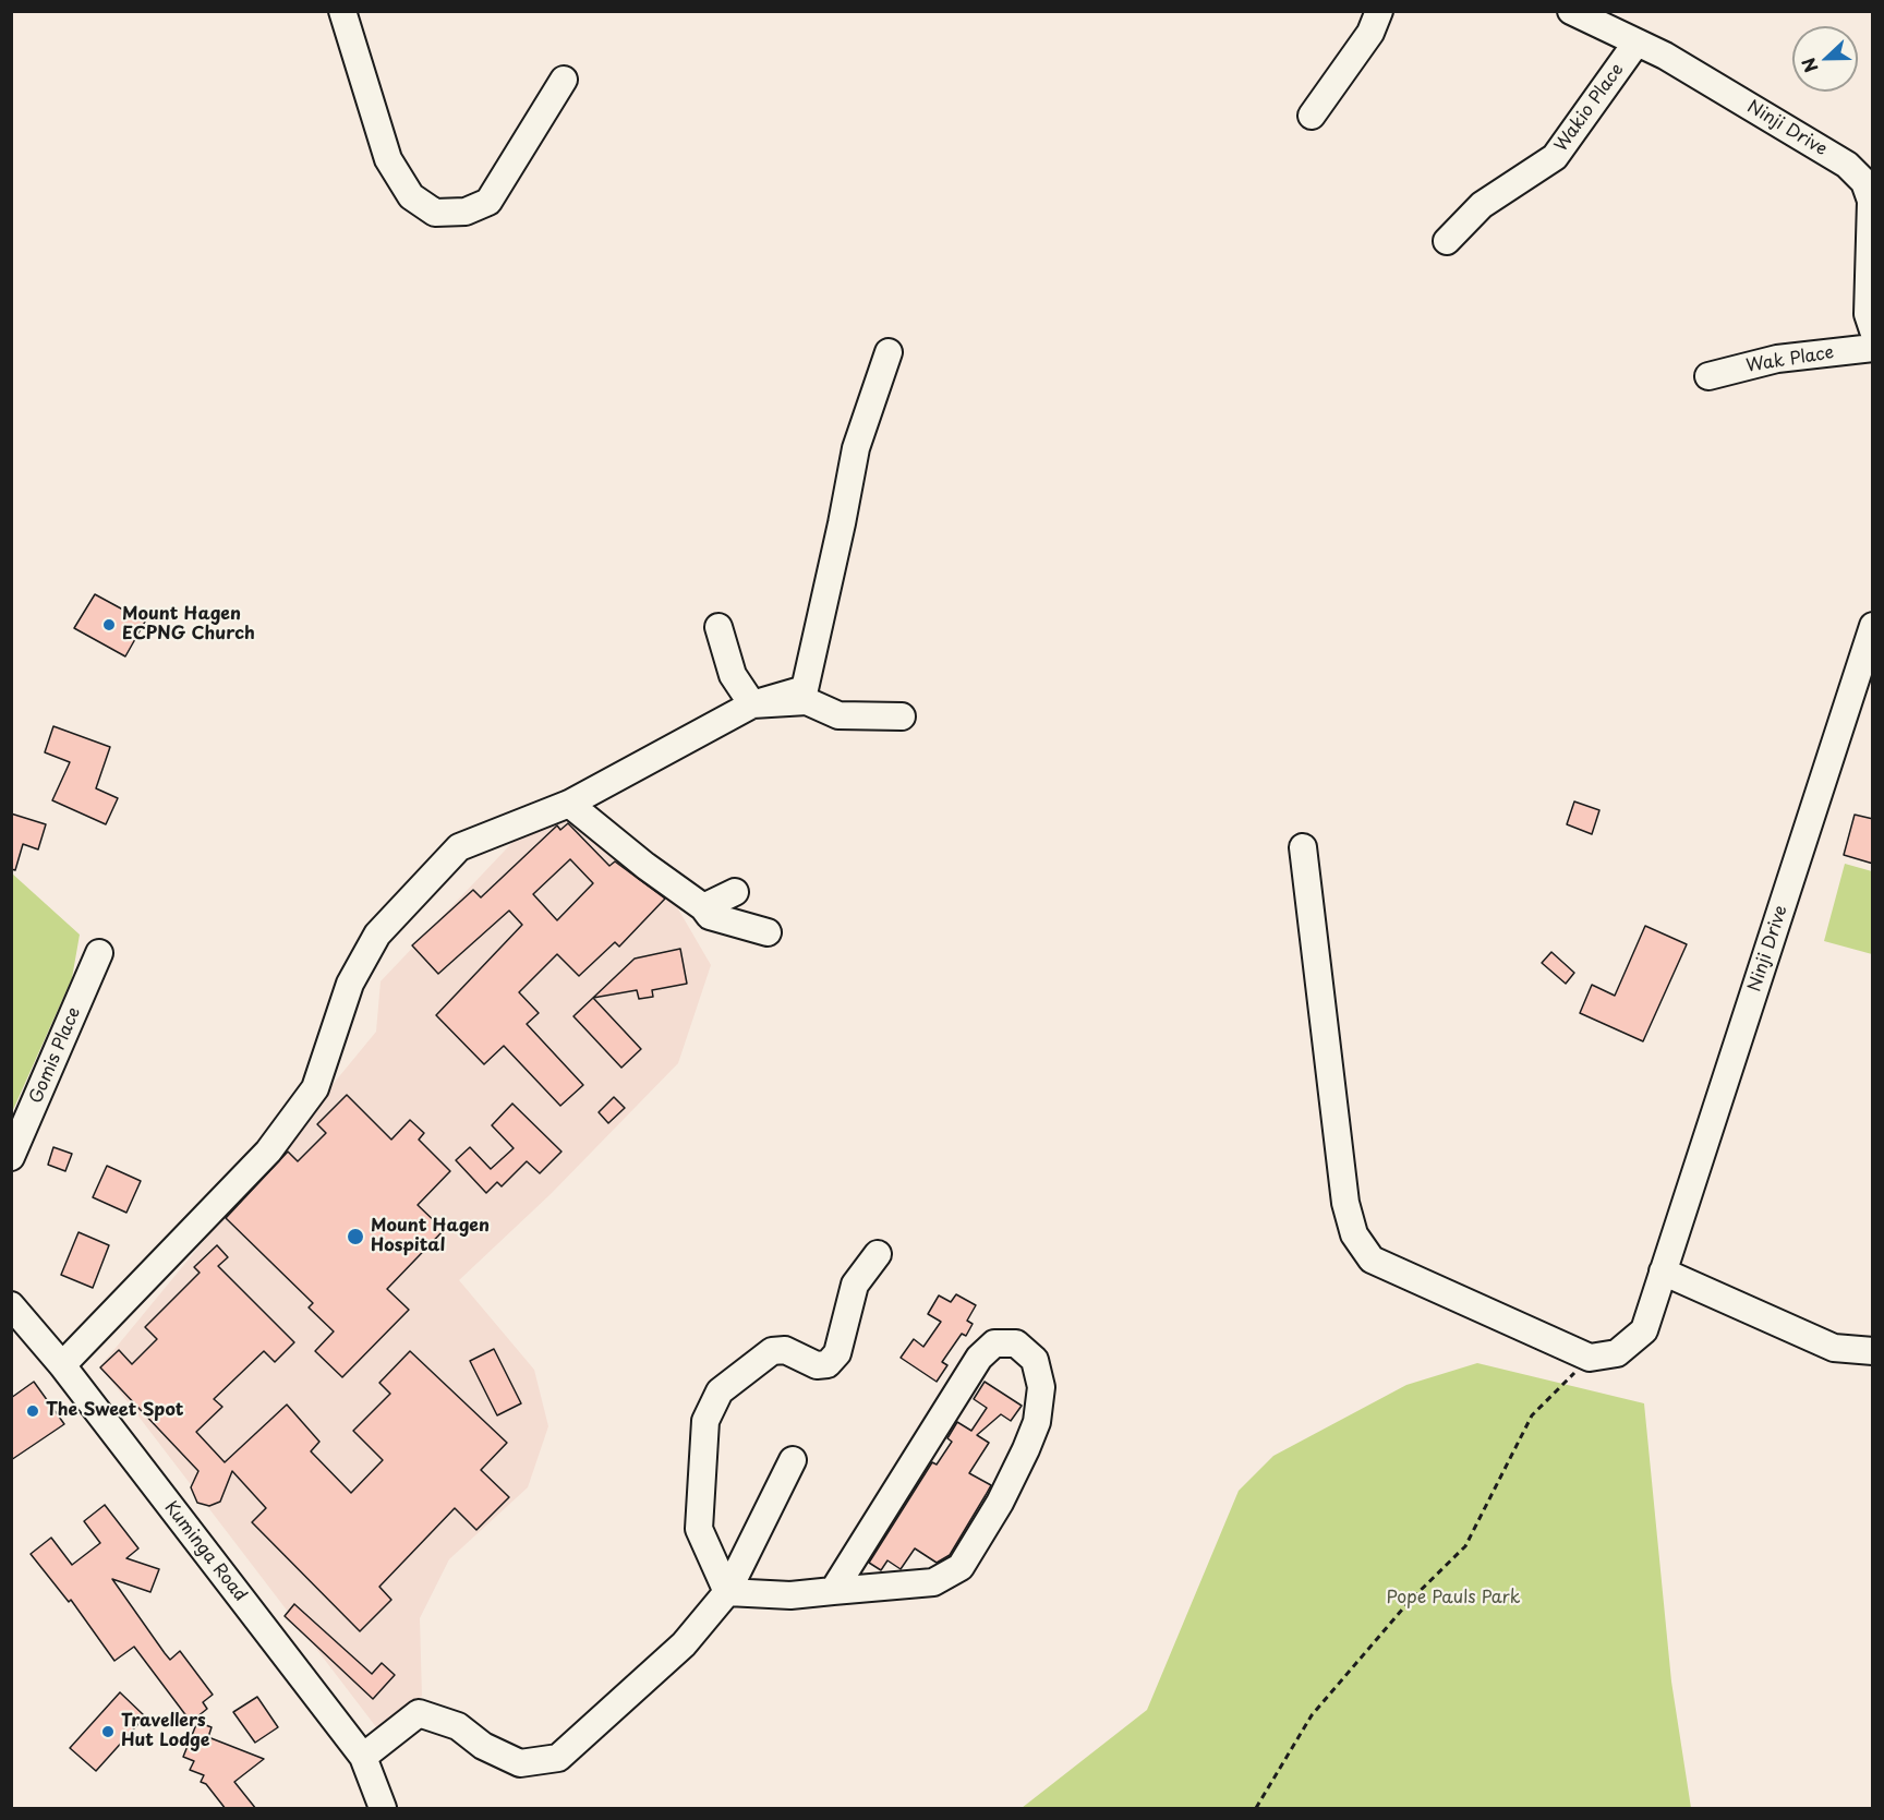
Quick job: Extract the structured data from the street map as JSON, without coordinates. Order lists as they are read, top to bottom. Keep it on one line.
{"streets":{"street":["Wakio Place","Ninji Drive","Wak Place","Gomis Place","Kuminga Road"]},"crossings":[["Wakio Place","Ninji Drive"]],"parks":["Pope Pauls Park"],"places":["Mount Hagen ECPNG Church","Mount Hagen Hospital","The Sweet Spot","Travellers Hut Lodge"],"north":"left"}
